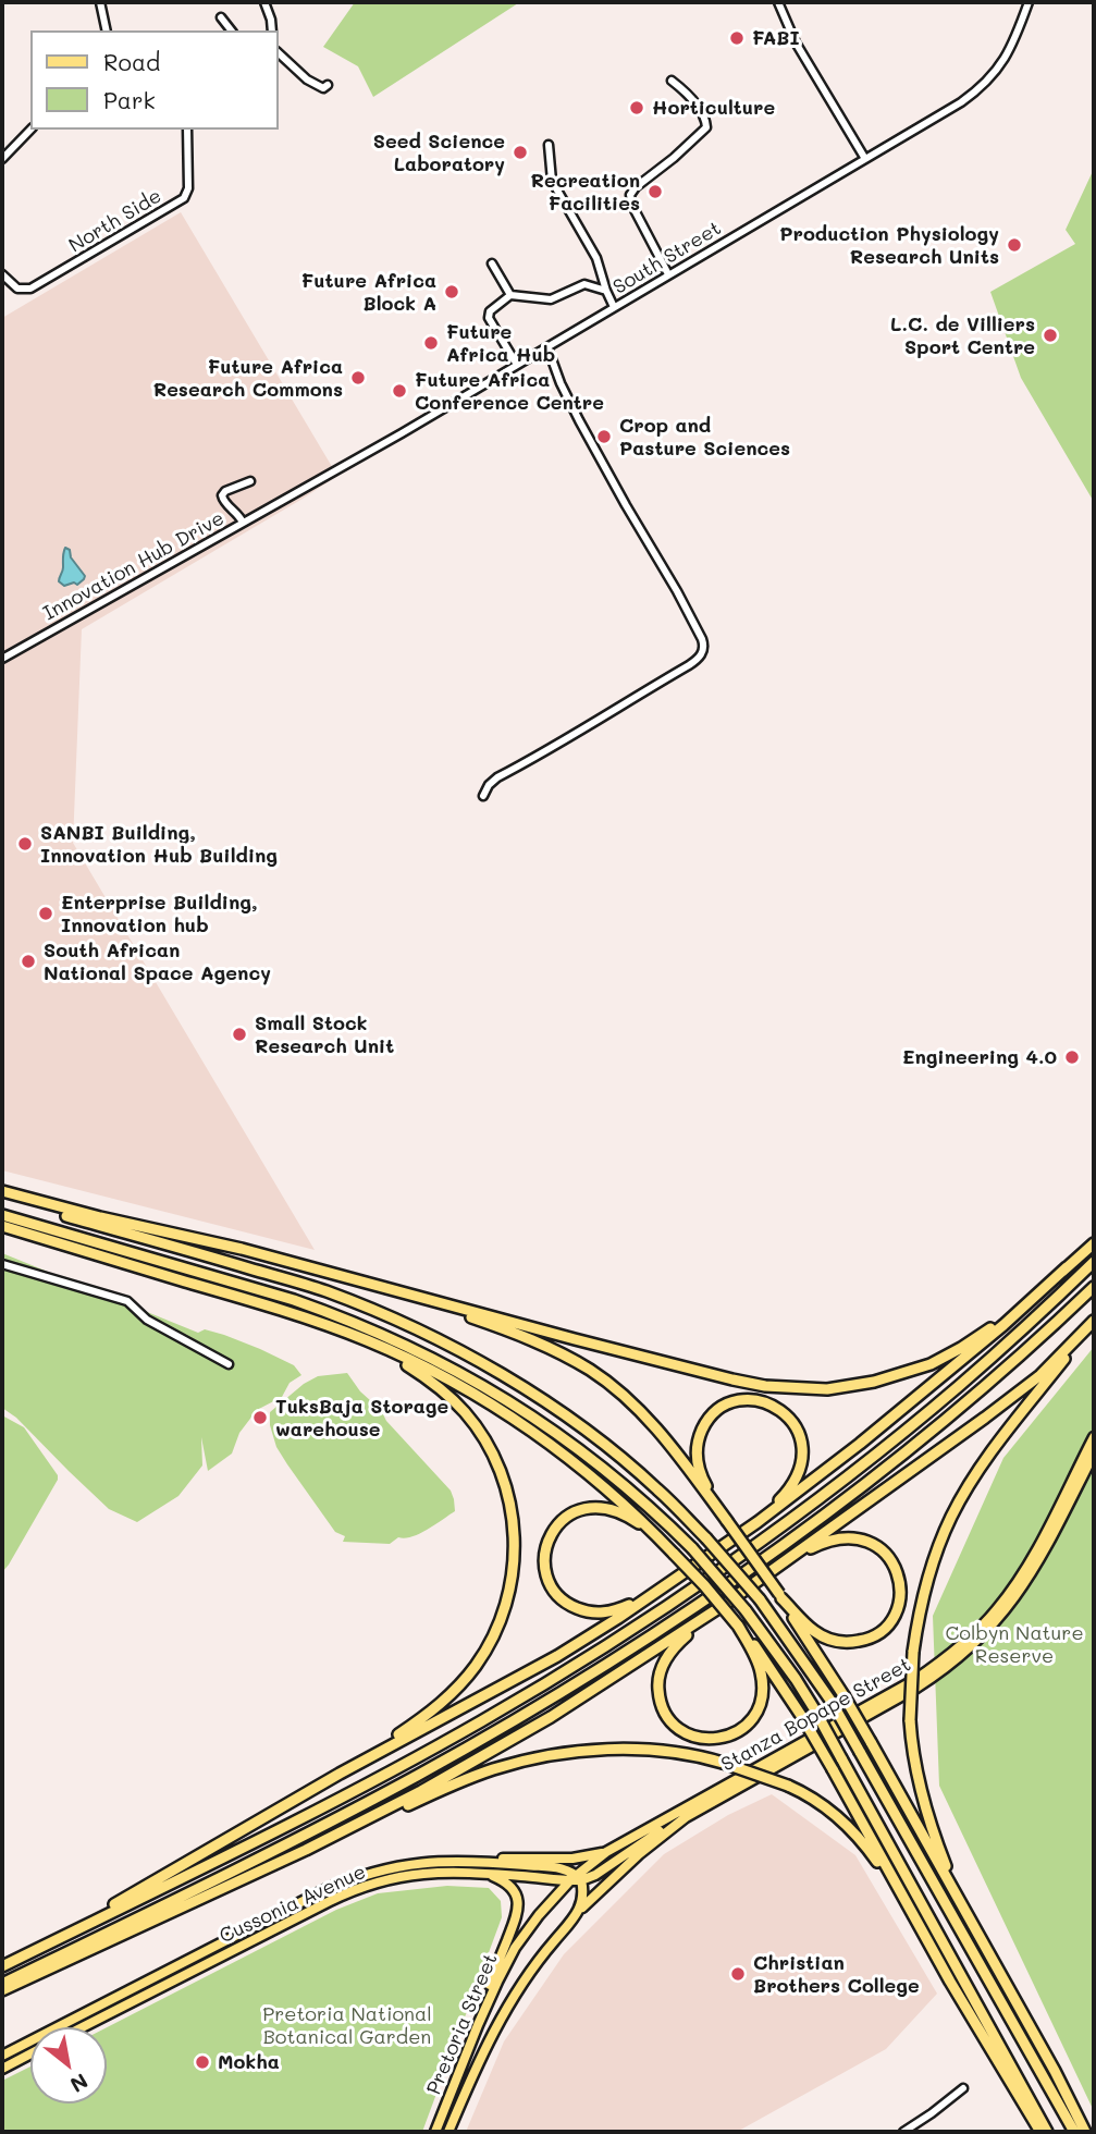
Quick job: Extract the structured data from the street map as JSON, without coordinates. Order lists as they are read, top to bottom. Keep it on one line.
{"streets":{"main road":["Stanza Bopape Street","Cussonia Avenue","Pretoria Street"],"street":["North Side","South Street","Innovation Hub Drive"]},"crossings":[["South Street","Innovation Hub Drive"],["Stanza Bopape Street","Cussonia Avenue"],["Stanza Bopape Street","Pretoria Street"]],"parks":["Colbyn Nature Reserve","Pretoria National Botanical Garden"],"places":["FABI","Horticulture","Seed Science Laboratory","Recreation Facilities","Production Physiology Research Units","Future Africa Block A","L.C. de Villiers Sport Centre","Future Africa Hub","Future Africa Research Commons","Future Africa Conference Centre","Crop and Pasture Sciences","SANBI Building, Innovation Hub Building","Enterprise Building, Innovation hub","South African National Space Agency","Small Stock Research Unit","Engineering 4.0","TuksBaja Storage warehouse","Christian Brothers College","Mokha"],"legend":["Road","Park"],"north":"bottom right"}
